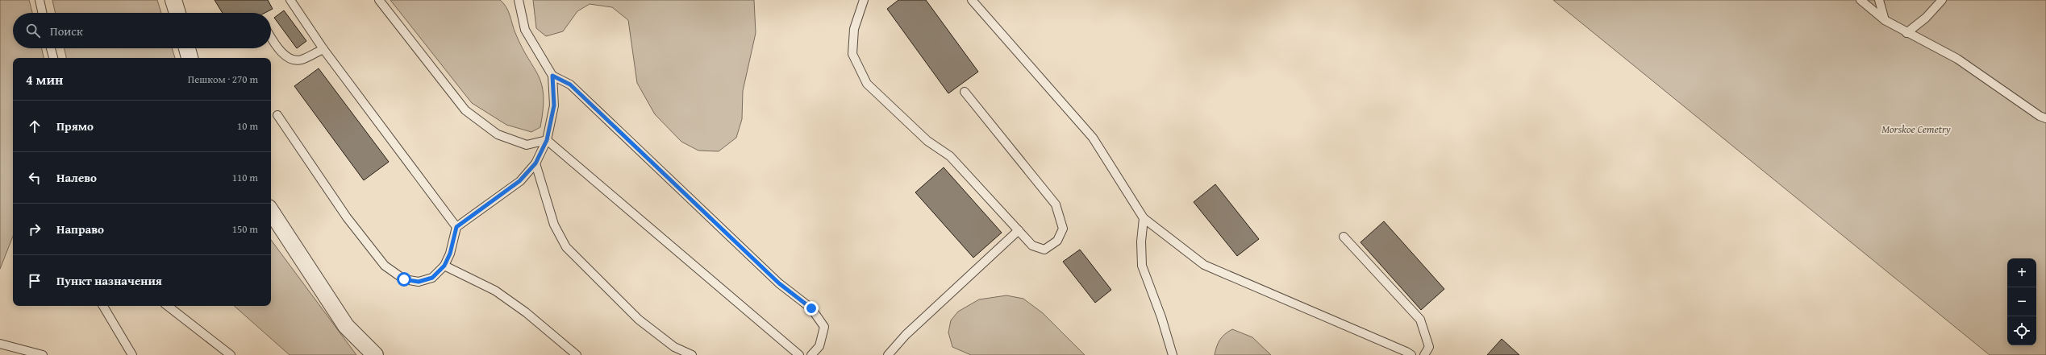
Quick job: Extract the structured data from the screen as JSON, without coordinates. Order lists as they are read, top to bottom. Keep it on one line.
{"parks":["Morskoe Cemetry"],"page":{"search":"Поиск","heading":["4 мин","Пешком · 270 m"],"list":[["Прямо","10 m"],["Налево","110 m"],["Направо","150 m"],"Пункт назначения"],"map_buttons":["+","−"]}}
